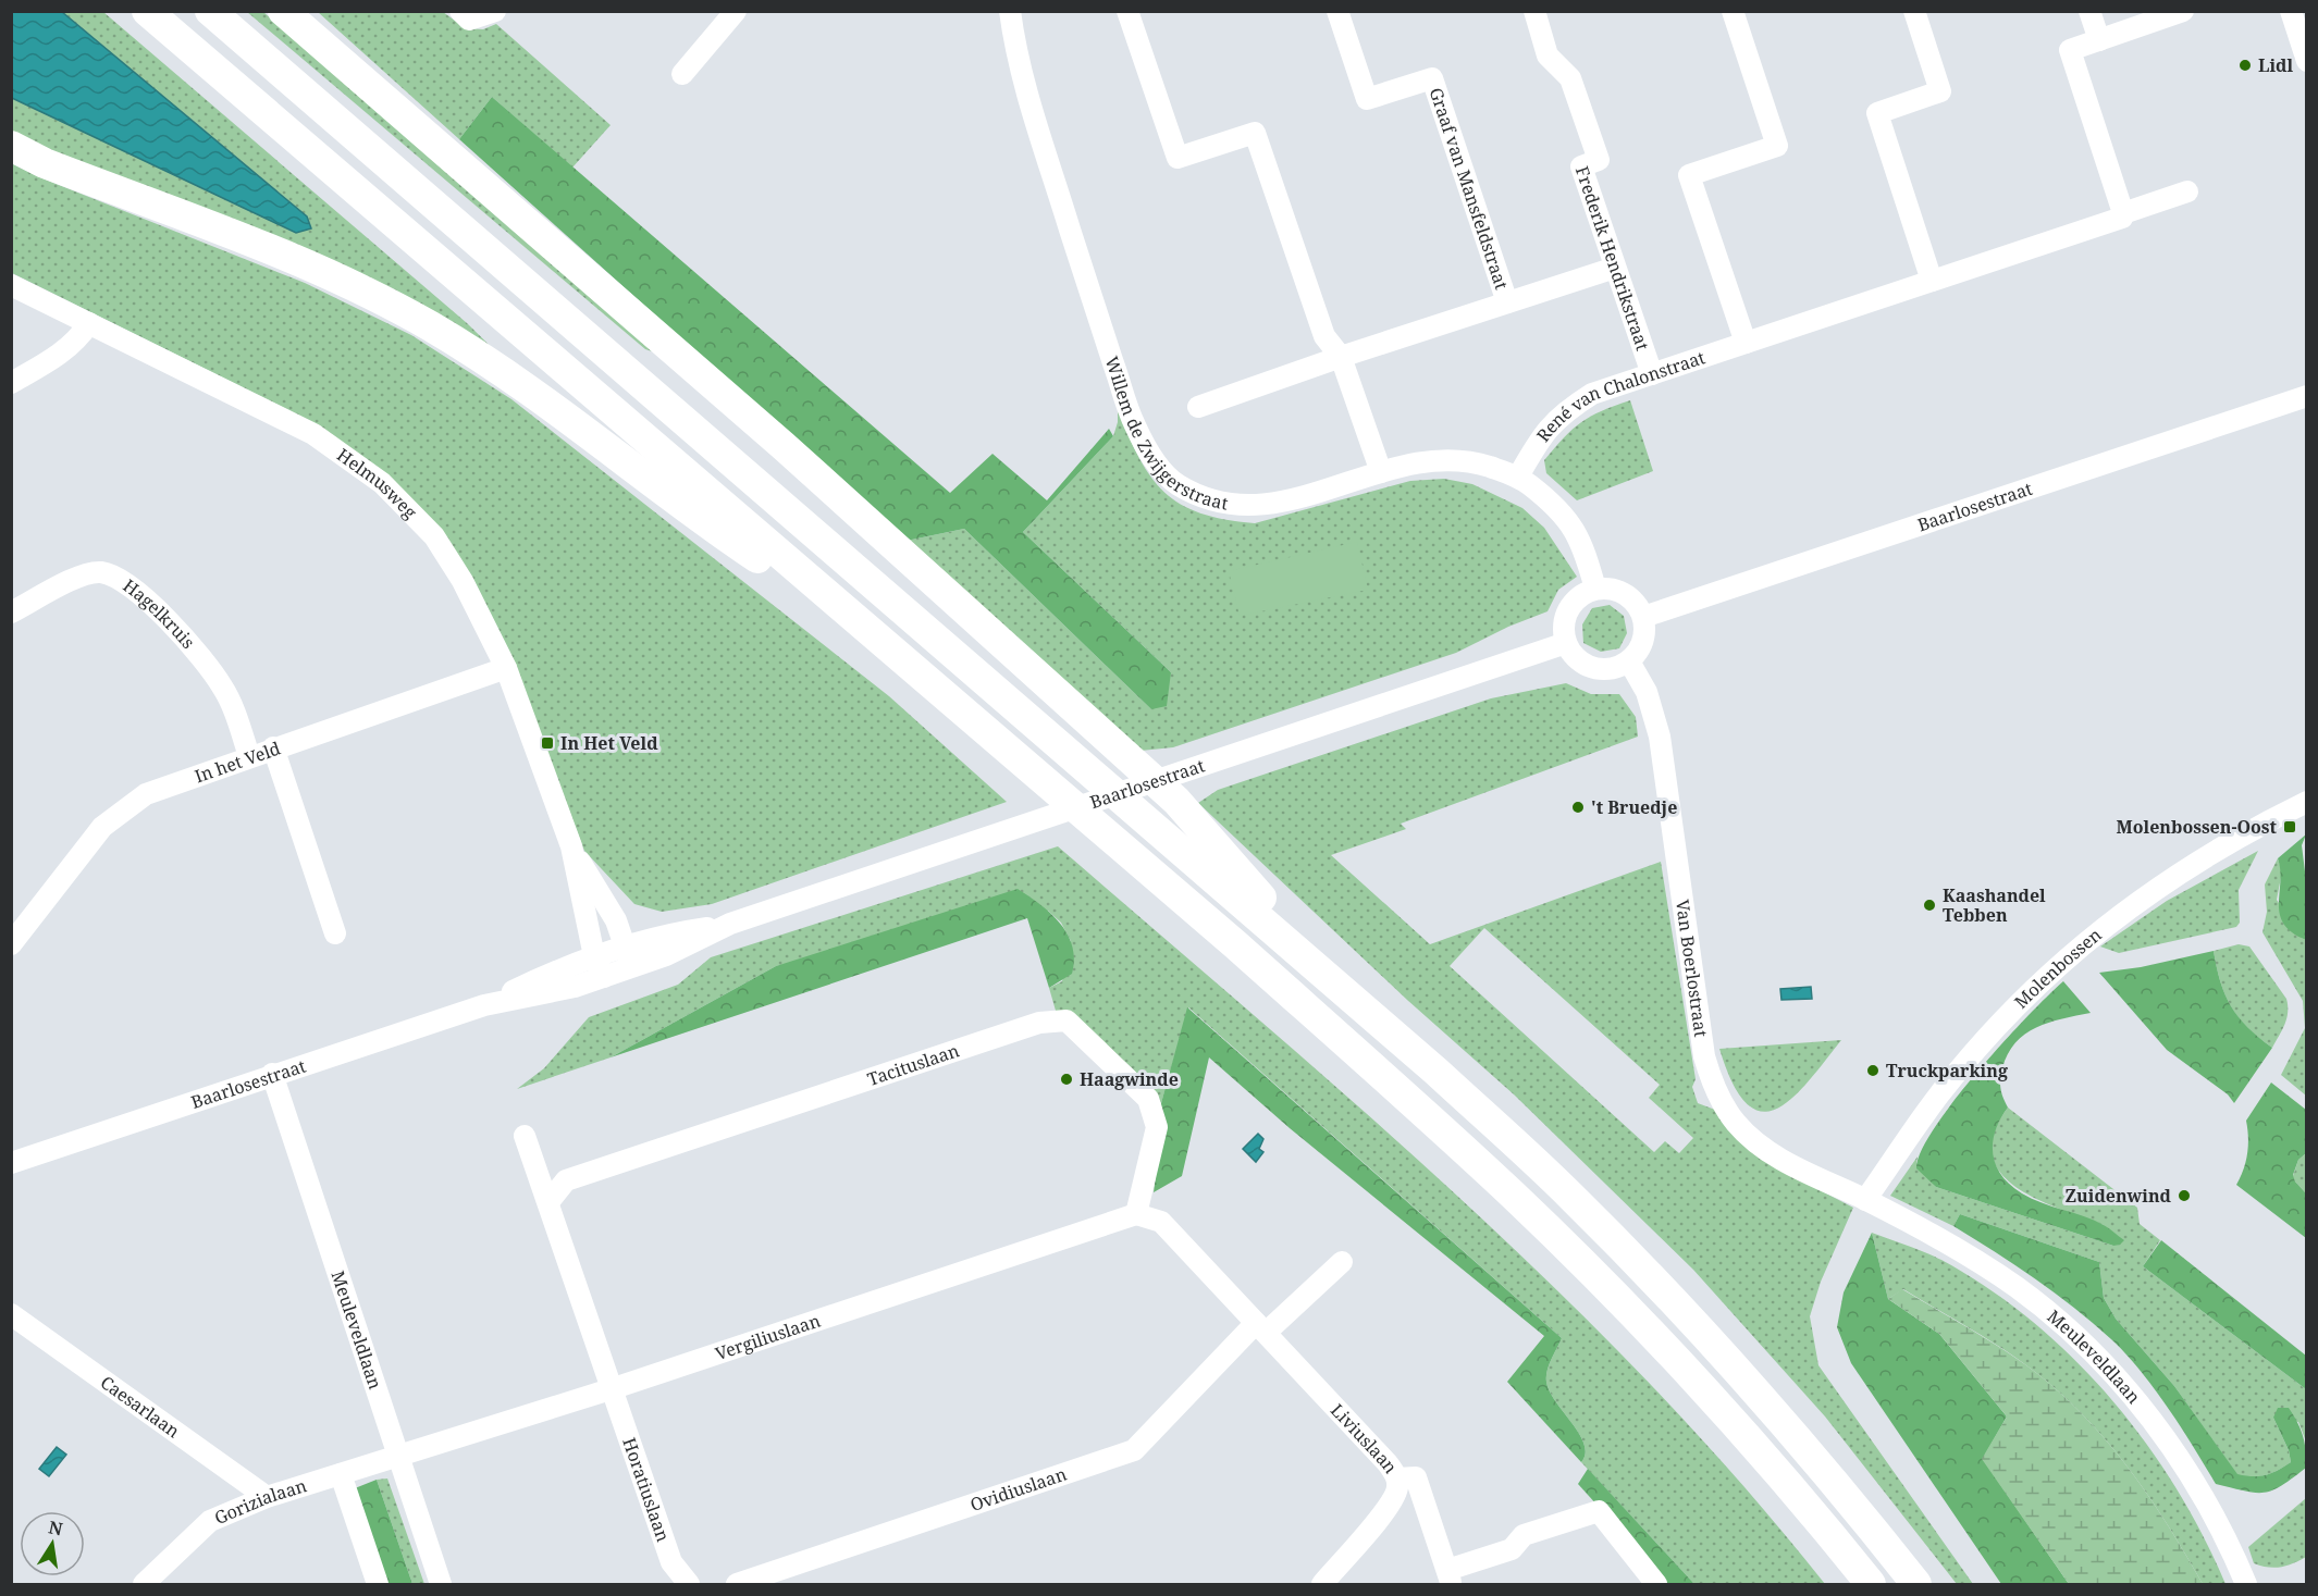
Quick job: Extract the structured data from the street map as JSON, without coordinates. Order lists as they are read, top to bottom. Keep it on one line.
{"streets":{"street":["Graaf van Mansfeldstraat","Frederik Hendrikstraat","René van Chalonstraat","Willem de Zwijgerstraat","Helmusweg","Baarlosestraat","Hagelkruis","In het Veld","Van Boerlostraat","Molenbossen","Tacituslaan","Meuleveldlaan","Vergiliuslaan","Caesarlaan","Liviuslaan","Horatiuslaan","Ovidiuslaan","Gorizialaan"]},"crossings":[["Frederik Hendrikstraat","René van Chalonstraat"],["René van Chalonstraat","Willem de Zwijgerstraat"],["Willem de Zwijgerstraat","Baarlosestraat"],["Willem de Zwijgerstraat","Van Boerlostraat"],["Helmusweg","Baarlosestraat"],["Helmusweg","In het Veld"],["Baarlosestraat","Van Boerlostraat"],["Baarlosestraat","Meuleveldlaan"],["Hagelkruis","In het Veld"],["Van Boerlostraat","Molenbossen"],["Van Boerlostraat","Meuleveldlaan"],["Molenbossen","Meuleveldlaan"],["Tacituslaan","Vergiliuslaan"],["Tacituslaan","Liviuslaan"],["Meuleveldlaan","Vergiliuslaan"],["Meuleveldlaan","Gorizialaan"],["Vergiliuslaan","Liviuslaan"],["Vergiliuslaan","Horatiuslaan"],["Vergiliuslaan","Gorizialaan"],["Caesarlaan","Gorizialaan"],["Liviuslaan","Ovidiuslaan"]],"places":{"other":["Lidl","'t Bruedje","Kaashandel Tebben","Truckparking","Haagwinde","Zuidenwind"],"transit":["In Het Veld","Molenbossen-Oost"]},"north":"top"}
